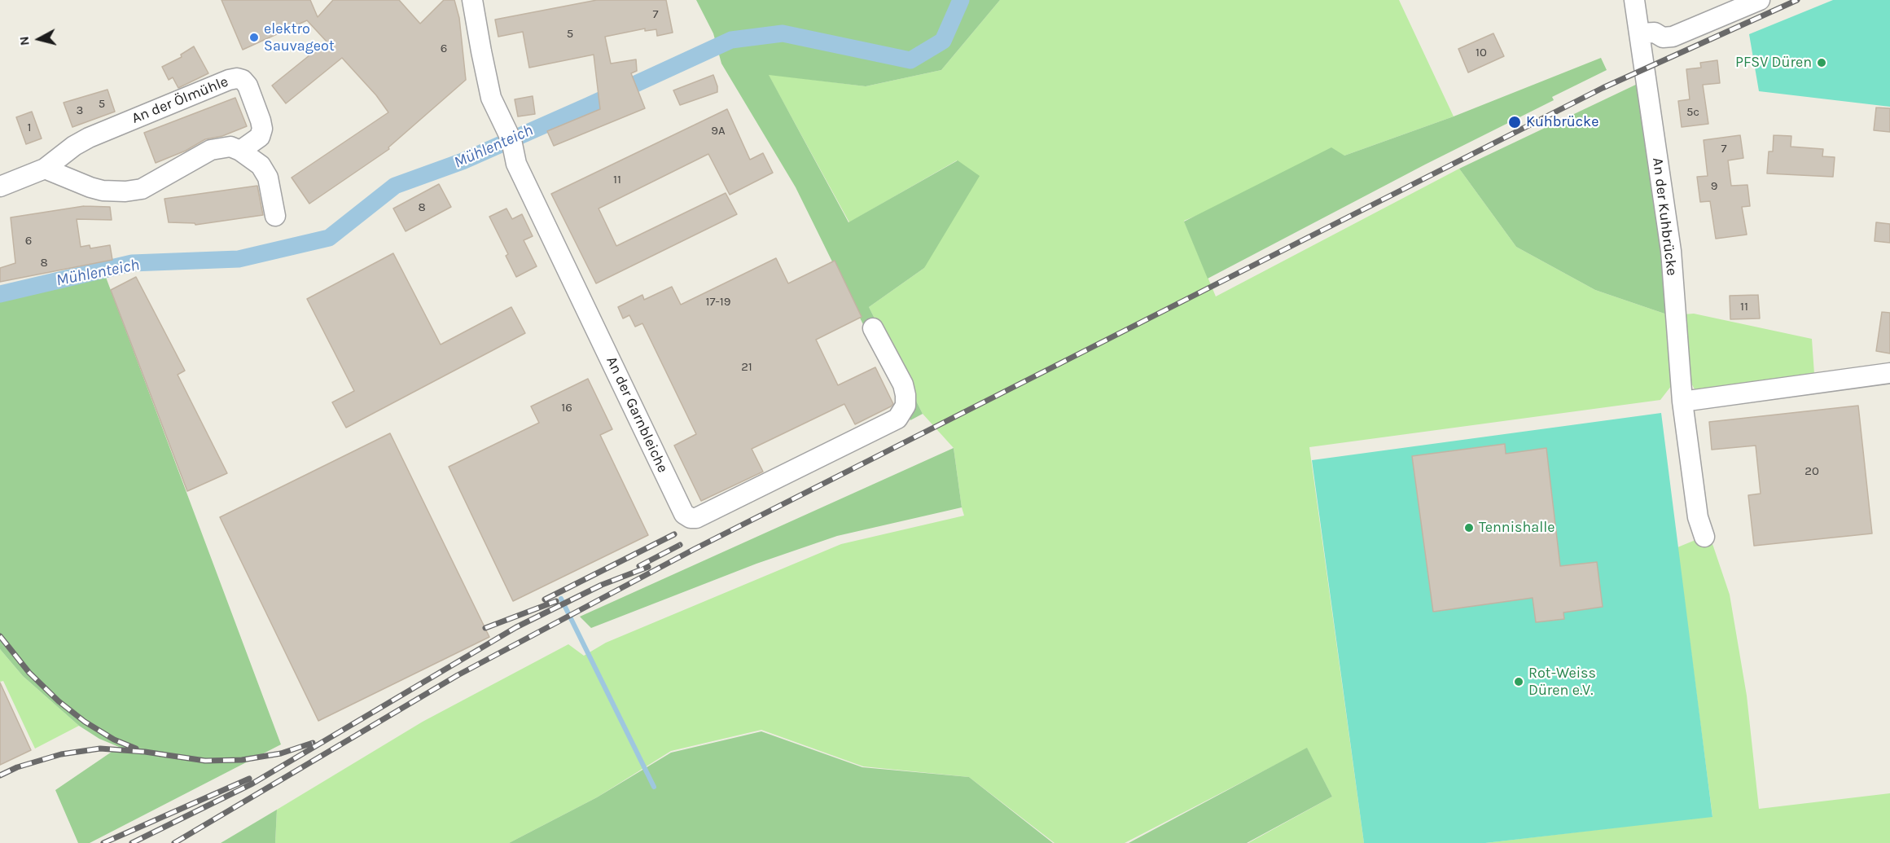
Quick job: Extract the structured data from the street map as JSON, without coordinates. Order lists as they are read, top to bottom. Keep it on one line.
{"streets":{"street":["An der Ölmühle","An der Kuhbrücke","An der Garnbleiche"]},"water":["Mühlenteich"],"places":["elektro Sauvageot","PFSV Düren","Kuhbrücke","Tennishalle","Rot-Weiss Düren e.V."],"house_numbers":["7","5","6","10","5","3","5c","1","9A","7","11","9","8","6","8","17-19","11","21","16","20"],"north":"left"}
